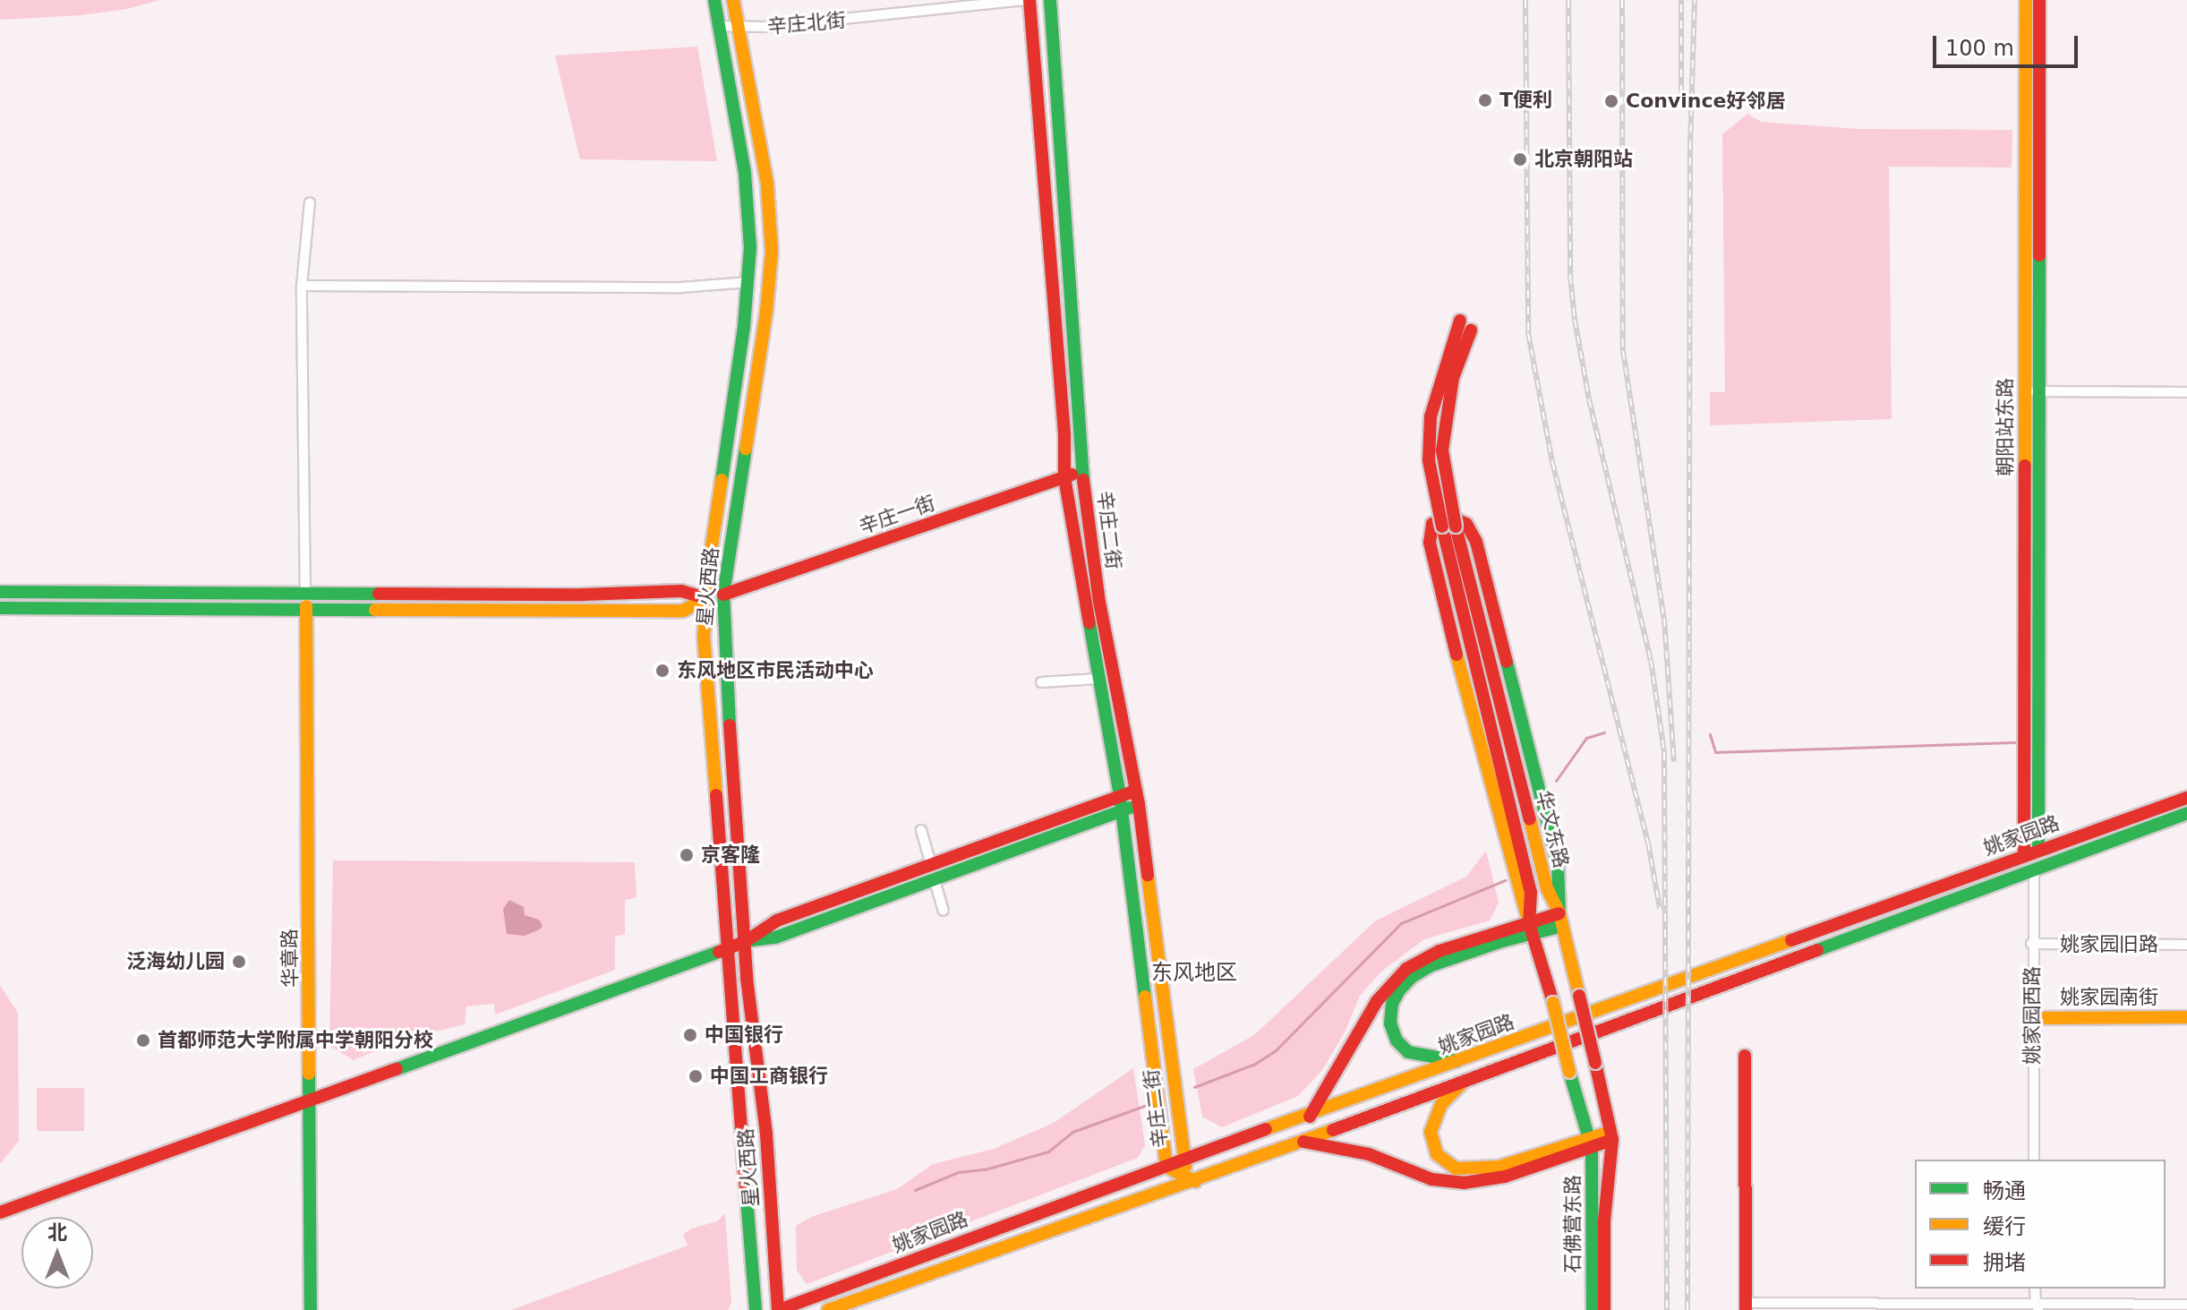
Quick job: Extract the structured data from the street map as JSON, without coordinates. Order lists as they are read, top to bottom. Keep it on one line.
{"streets":{"main road":["朝阳站东路","辛庄一街","辛庄二街","星火西路","华文东路","姚家园路","华章路","姚家园南街","石佛营东路"],"street":["辛庄北街","姚家园旧路","姚家园西路"]},"crossings":[["辛庄北街","星火西路"],["朝阳站东路","姚家园路"],["辛庄一街","辛庄二街"],["辛庄一街","星火西路"],["辛庄二街","姚家园路"],["星火西路","姚家园路"],["华文东路","石佛营东路"],["姚家园路","姚家园西路"],["姚家园旧路","姚家园西路"],["姚家园南街","姚家园西路"]],"districts":["东风地区"],"places":["T便利","Convince好邻居","北京朝阳站","东风地区市民活动中心","京客隆","泛海幼儿园","中国银行","首都师范大学附属中学朝阳分校","中国工商银行"],"legend":["畅通","缓行","拥堵"],"scale_bar":"100 m","north":"top"}
